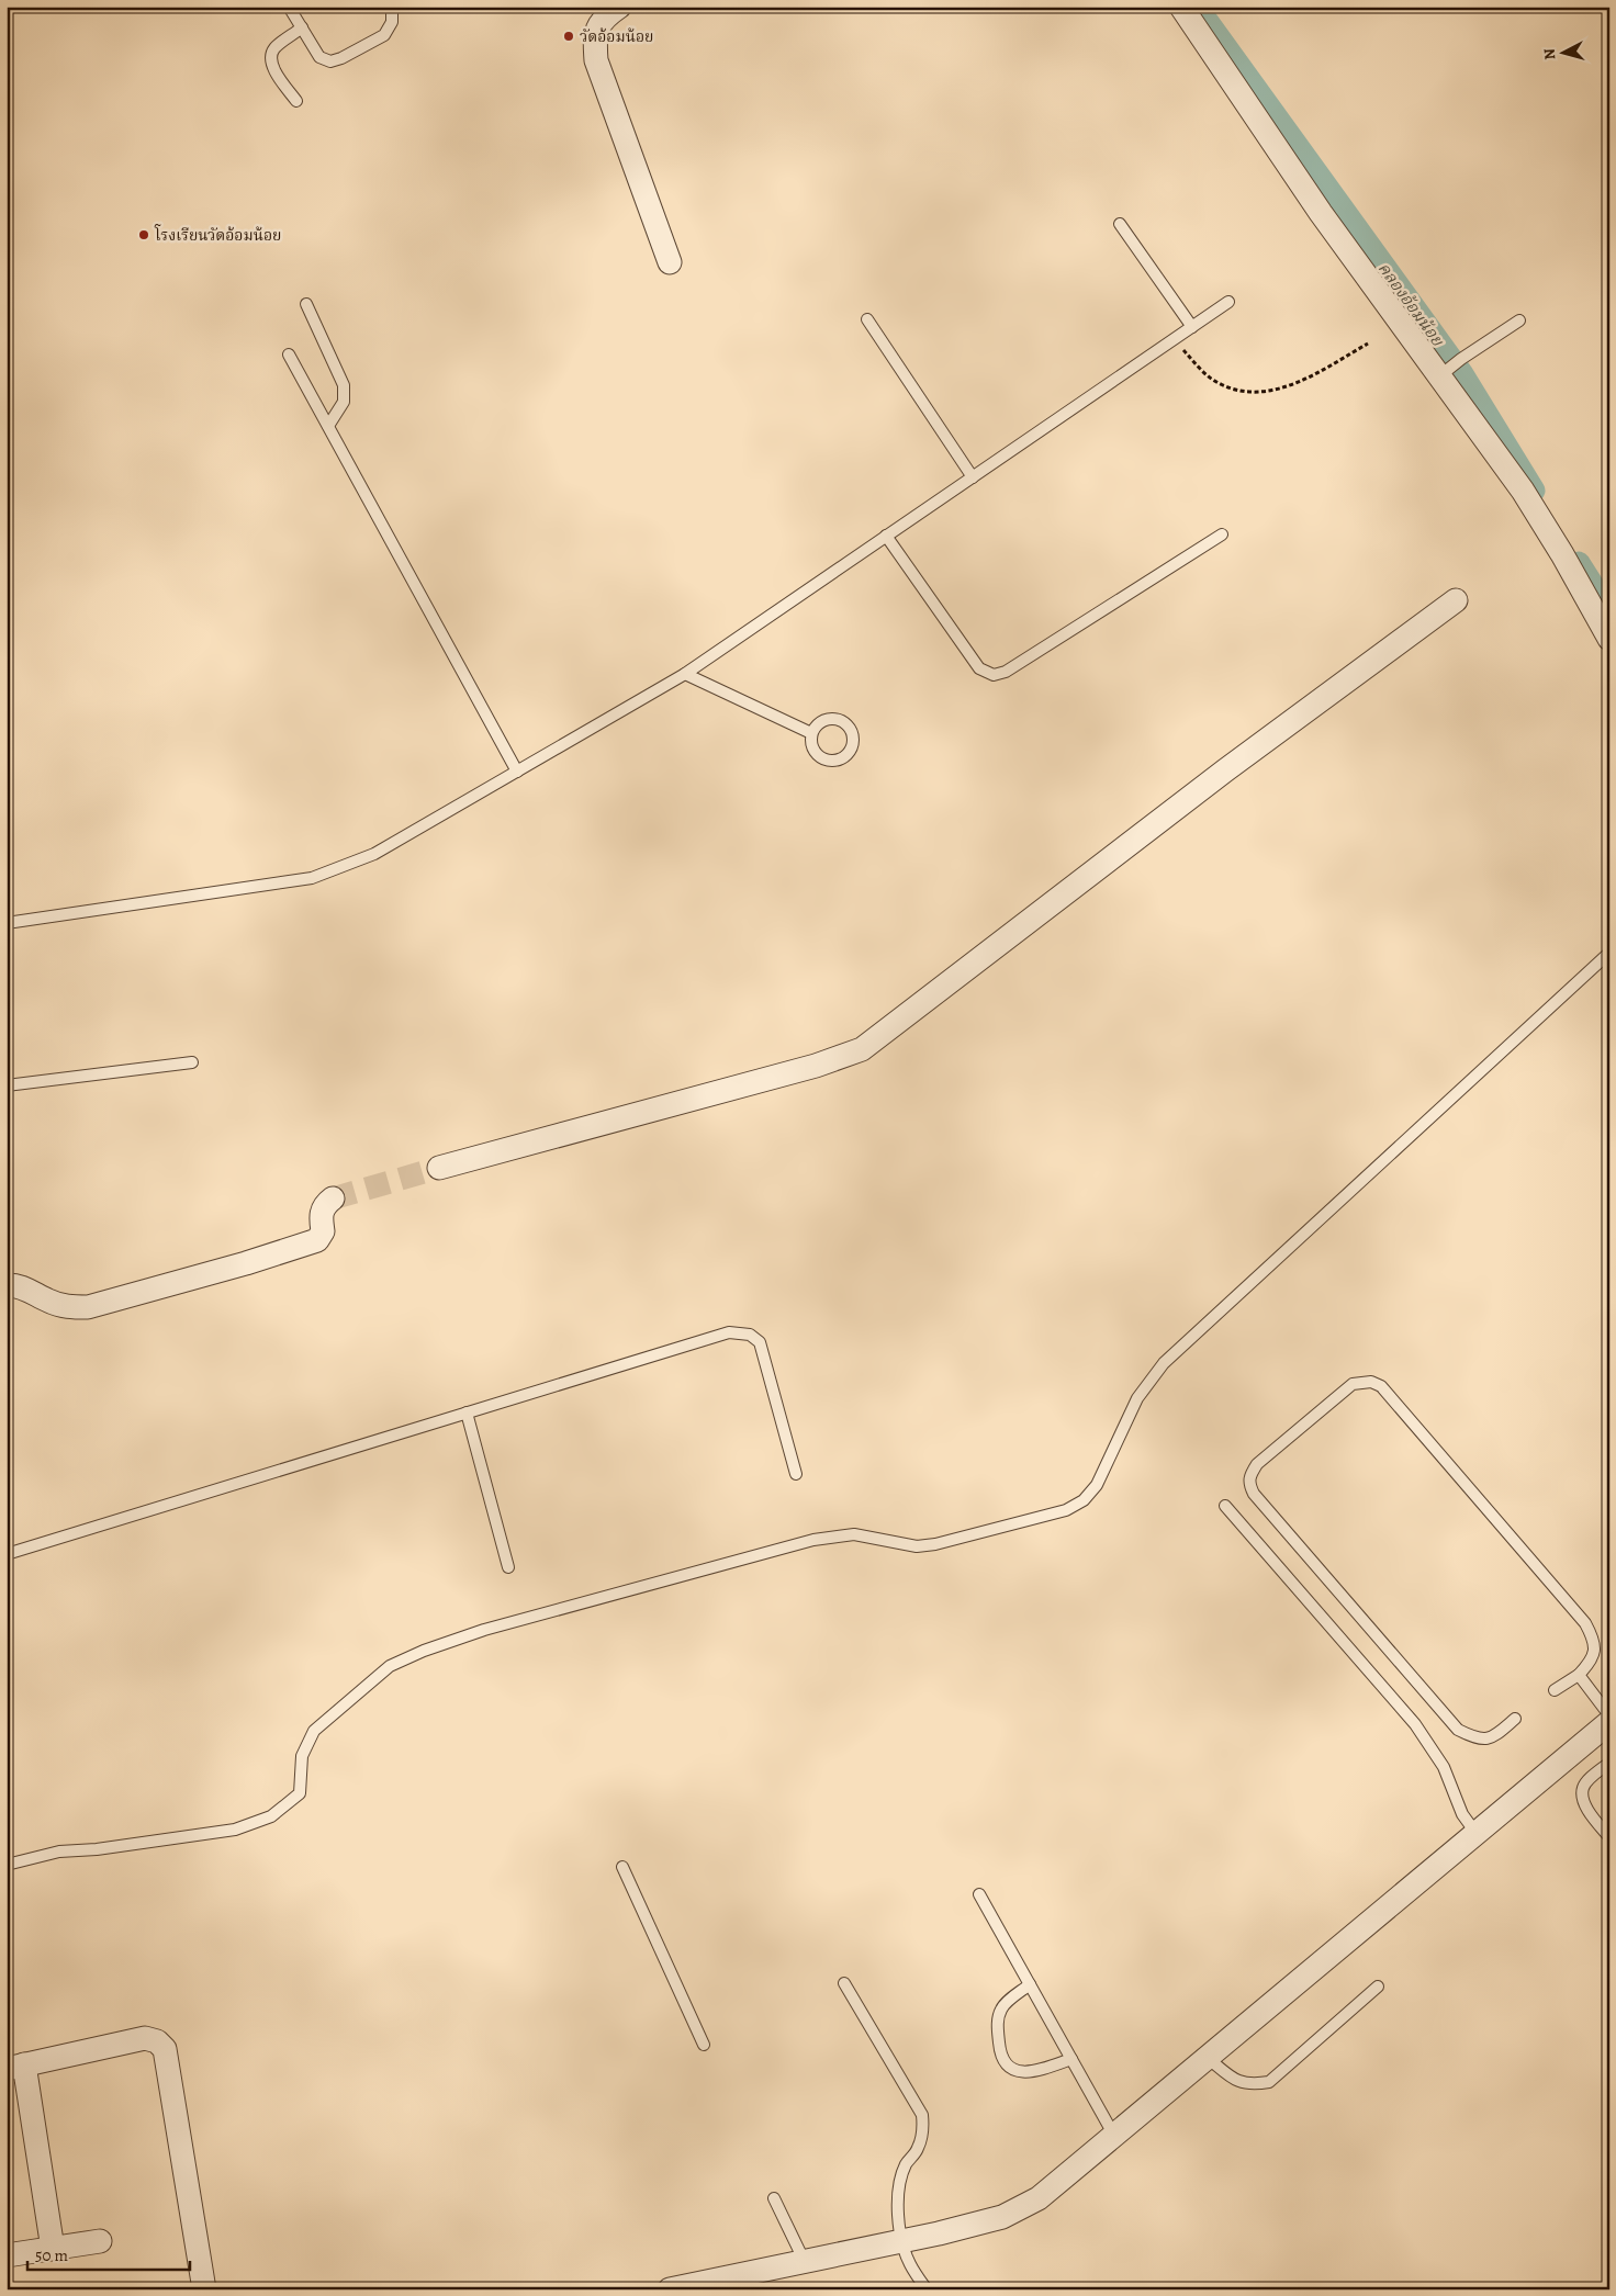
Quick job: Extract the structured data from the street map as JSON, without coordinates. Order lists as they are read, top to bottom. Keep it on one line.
{"water":["คลองอ้อมน้อย"],"places":["วัดอ้อมน้อย","โรงเรียนวัดอ้อมน้อย"],"scale_bar":"50 m","north":"left"}
